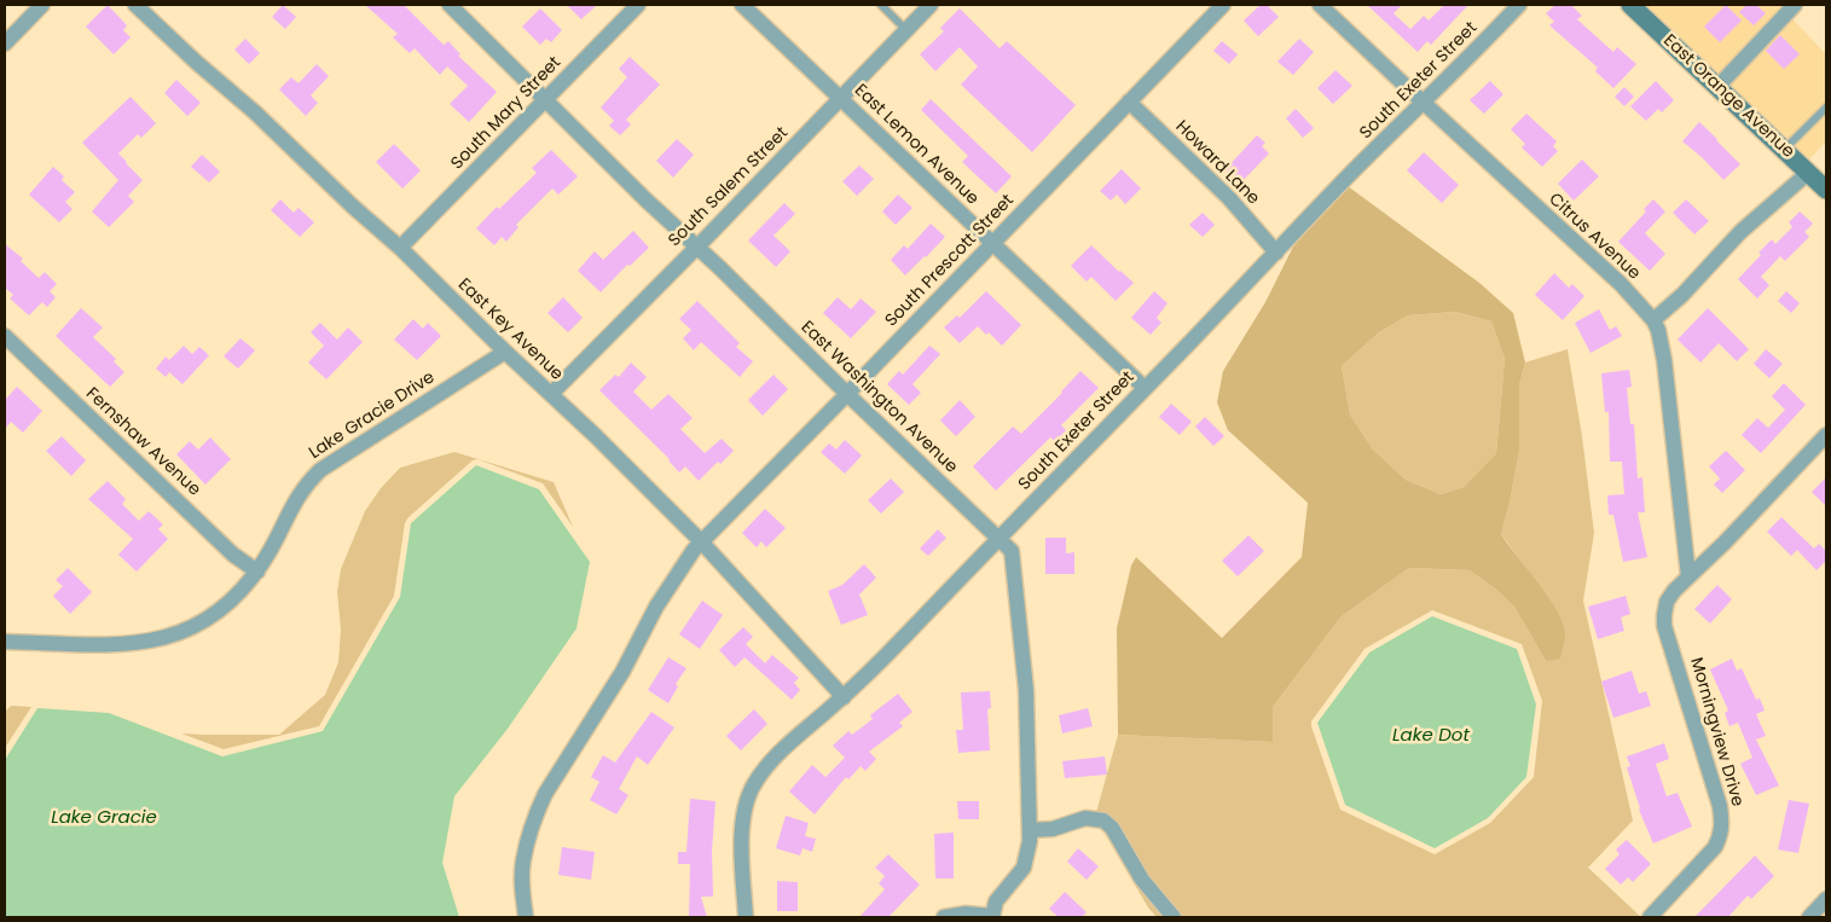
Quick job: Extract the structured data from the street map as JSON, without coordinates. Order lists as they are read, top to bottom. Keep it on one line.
{"streets":{"main road":["East Orange Avenue"],"street":["South Exeter Street","South Mary Street","East Lemon Avenue","Howard Lane","South Salem Street","Citrus Avenue","South Prescott Street","East Key Avenue","East Washington Avenue","Lake Gracie Drive","Fernshaw Avenue","Morningview Drive"]},"crossings":[["South Exeter Street","East Lemon Avenue"],["South Exeter Street","Howard Lane"],["South Exeter Street","Citrus Avenue"],["South Exeter Street","East Key Avenue"],["South Exeter Street","East Washington Avenue"],["South Mary Street","East Key Avenue"],["South Mary Street","East Washington Avenue"],["East Lemon Avenue","South Salem Street"],["East Lemon Avenue","South Prescott Street"],["Howard Lane","South Prescott Street"],["South Salem Street","East Key Avenue"],["South Salem Street","East Washington Avenue"],["Citrus Avenue","Morningview Drive"],["South Prescott Street","East Key Avenue"],["South Prescott Street","East Washington Avenue"],["East Key Avenue","Lake Gracie Drive"],["Lake Gracie Drive","Fernshaw Avenue"]],"water":["Lake Dot","Lake Gracie"]}
